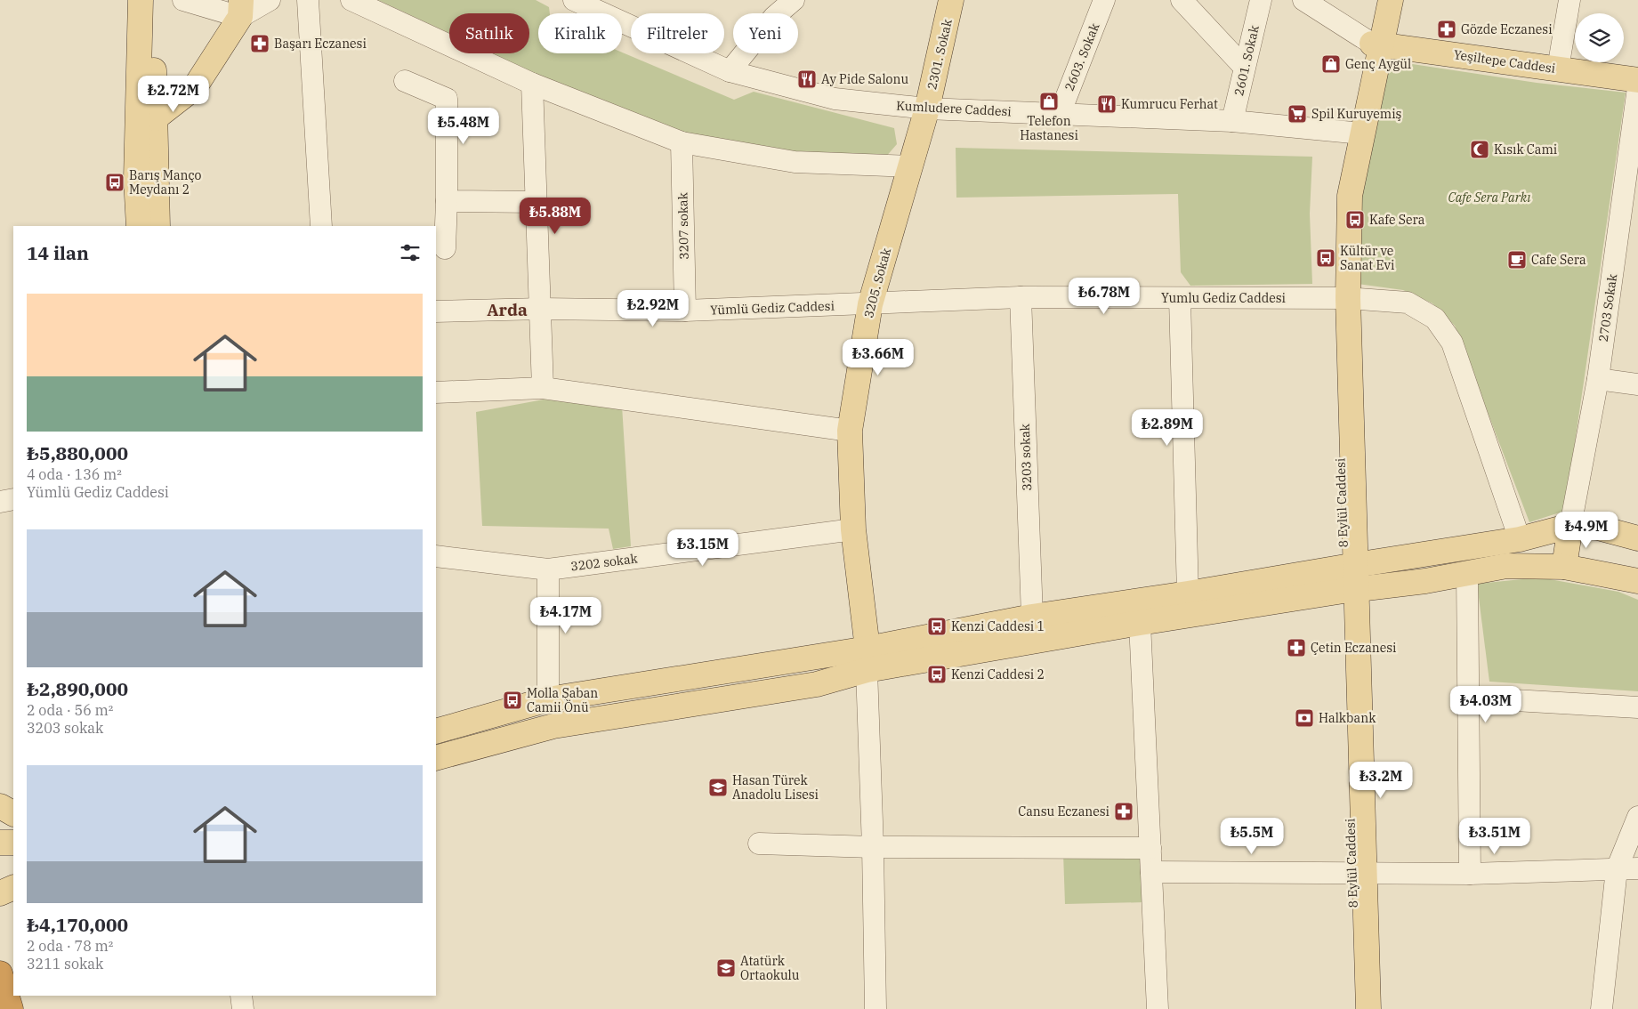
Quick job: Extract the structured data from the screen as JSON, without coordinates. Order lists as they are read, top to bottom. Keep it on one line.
{"streets":{"main road":["2301. Sokak","Yeşiltepe Caddesi","3205. Sokak","8 Eylül Caddesi"],"street":["2603. Sokak","2601. Sokak","Kumludere Caddesi","3207 sokak","Yumlu Gediz Caddesi","Yümlü Gediz Caddesi","2703 Sokak","3203 sokak","3202 sokak"]},"crossings":[["2301. Sokak","Kumludere Caddesi"],["2301. Sokak","3205. Sokak"],["2603. Sokak","Kumludere Caddesi"],["2601. Sokak","Kumludere Caddesi"],["Yeşiltepe Caddesi","8 Eylül Caddesi"],["Kumludere Caddesi","3205. Sokak"],["Kumludere Caddesi","8 Eylül Caddesi"],["3207 sokak","Yümlü Gediz Caddesi"],["3205. Sokak","Yumlu Gediz Caddesi"],["3205. Sokak","Yümlü Gediz Caddesi"],["3205. Sokak","3202 sokak"],["Yumlu Gediz Caddesi","Yümlü Gediz Caddesi"],["Yumlu Gediz Caddesi","3203 sokak"],["Yumlu Gediz Caddesi","8 Eylül Caddesi"]],"districts":["Arda"],"parks":["Cafe Sera Parkı"],"places":{"pharmacy":["Gözde Eczanesi","Başarı Eczanesi","Çetin Eczanesi","Cansu Eczanesi"],"shop":["Genç Aygül","Telefon Hastanesi"],"restaurant":["Ay Pide Salonu","Kumrucu Ferhat"],"supermarket":["Spil Kuruyemiş"],"mosque":["Kısık Cami"],"bus stop":["Barış Manço Meydanı 2","Kafe Sera","Kültür ve Sanat Evi","Kenzi Caddesi 1","Kenzi Caddesi 2","Molla Şaban Camii Önü"],"cafe":["Cafe Sera"],"bank":["Halkbank"],"school or university":["Hasan Türek Anadolu Lisesi","Atatürk Ortaokulu"]},"page":{"chip":["Satılık","Kiralık","Filtreler","Yeni"],"price":["₺2.72M","₺5.48M","₺5.88M","₺6.78M","₺2.92M","₺3.66M","₺2.89M","₺4.9M","₺3.15M","₺4.17M","₺4.03M","₺3.2M","₺5.5M","₺3.51M"],"heading":"14 ilan","list":[{"name":"₺5,880,000","note":"4 oda · 136 m² · Yümlü Gediz Caddesi"},{"name":"₺2,890,000","note":"2 oda · 56 m² · 3203 sokak"},{"name":"₺4,170,000","note":"2 oda · 78 m² · 3211 sokak"}]}}
